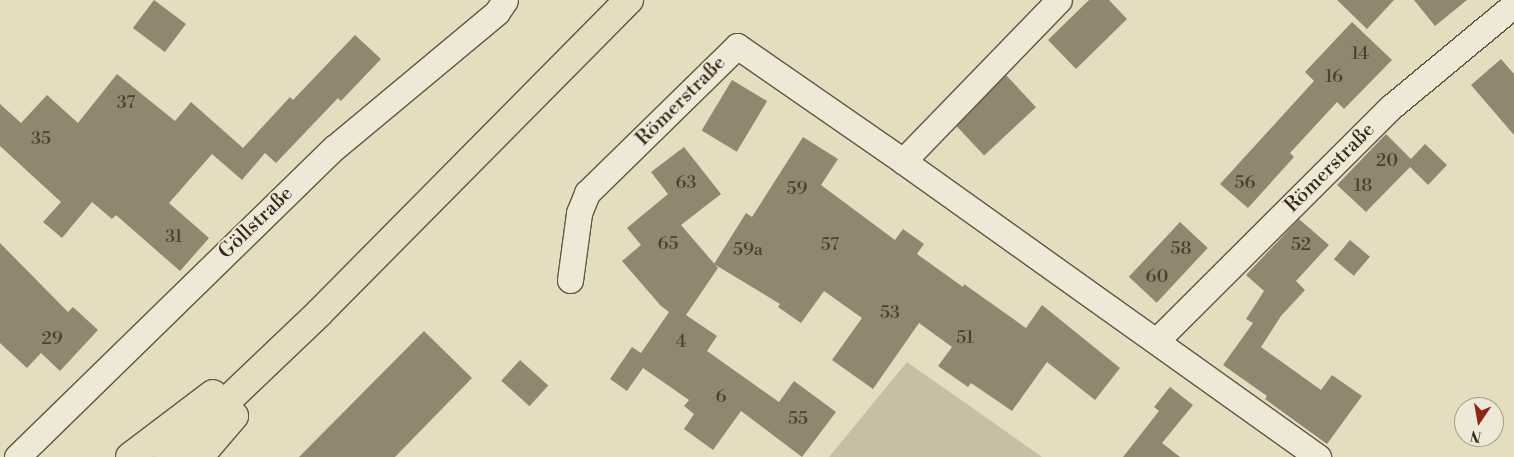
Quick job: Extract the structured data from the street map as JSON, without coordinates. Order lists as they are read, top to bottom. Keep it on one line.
{"streets":{"street":["Römerstraße","Göllstraße"]},"house_numbers":["14","16","37","35","20","63","56","18","59","31","65","57","52","58","59a","60","53","51","29","4","6","55"],"north":"bottom"}
